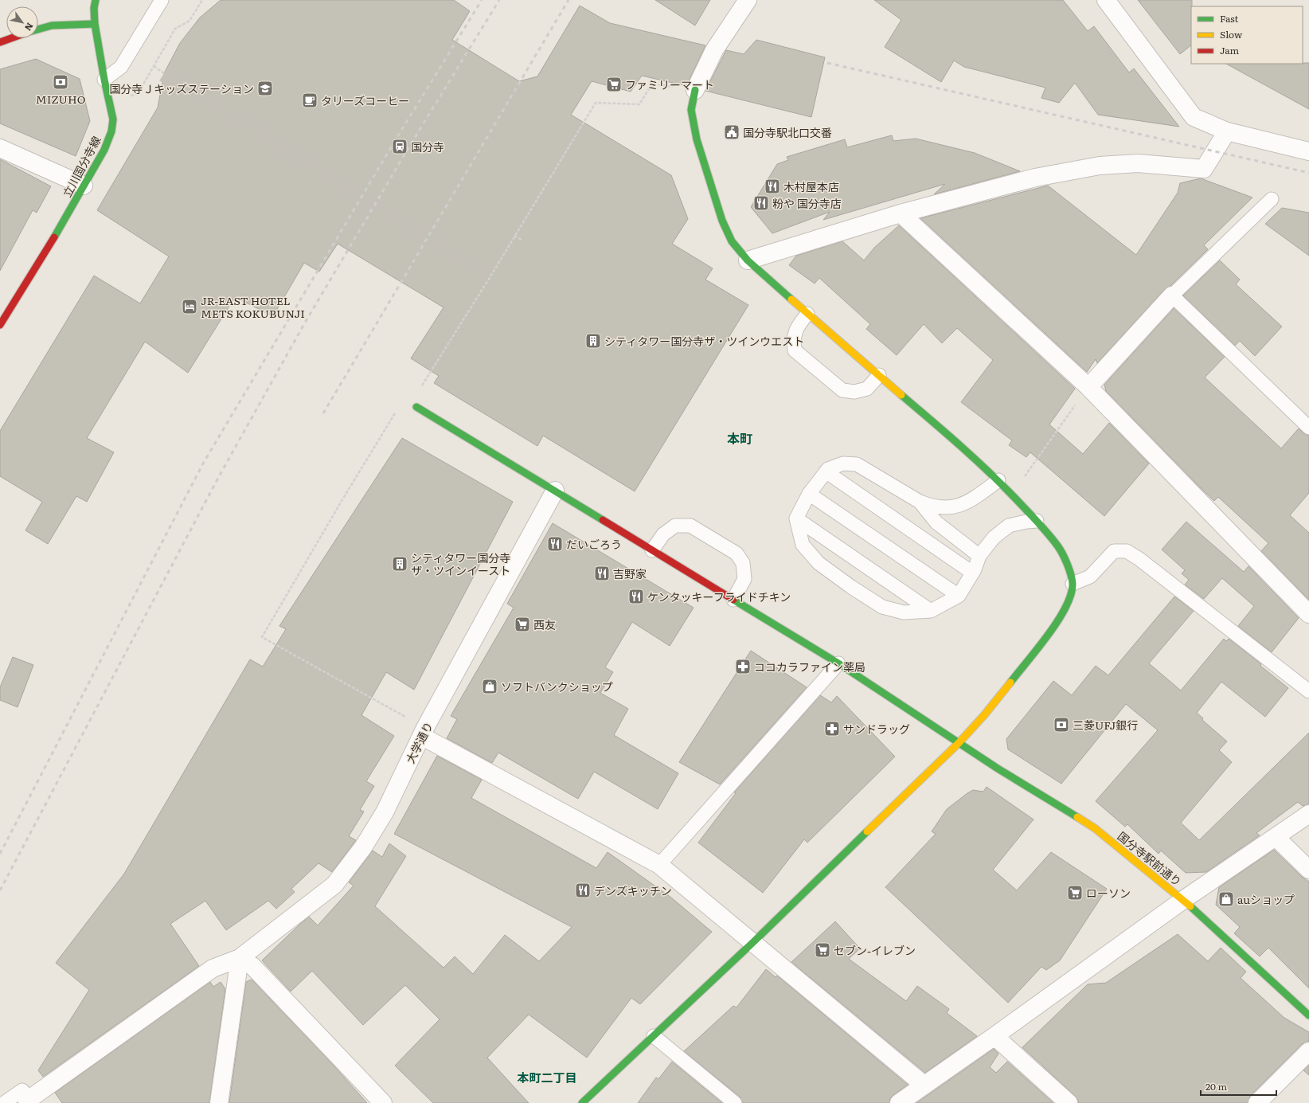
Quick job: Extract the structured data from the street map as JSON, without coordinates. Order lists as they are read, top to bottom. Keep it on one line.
{"streets":{"street":["立川国分寺線","大学通り","国分寺駅前通り"]},"crossings":[["大学通り","国分寺駅前通り"]],"districts":["本町","本町二丁目"],"places":{"bank":["MIZUHO","三菱UFJ銀行"],"supermarket":["ファミリーマート","西友","ローソン","セブン-イレブン"],"school or university":["国分寺Ｊキッズステーション"],"cafe":["タリーズコーヒー"],"public building":["国分寺駅北口交番"],"station":["国分寺"],"restaurant":["木村屋本店","粉や 国分寺店","だいごろう","吉野家","ケンタッキーフライドチキン","デンズキッチン"],"hotel":["JR-EAST HOTEL METS KOKUBUNJI"],"building":["シティタワー国分寺ザ・ツインウエスト","シティタワー国分寺 ザ・ツインイースト"],"pharmacy":["ココカラファイン薬局","サンドラッグ"],"shop":["ソフトバンクショップ","auショップ"]},"legend":["Fast","Slow","Jam"],"scale_bar":"20 m","north":"bottom right"}
